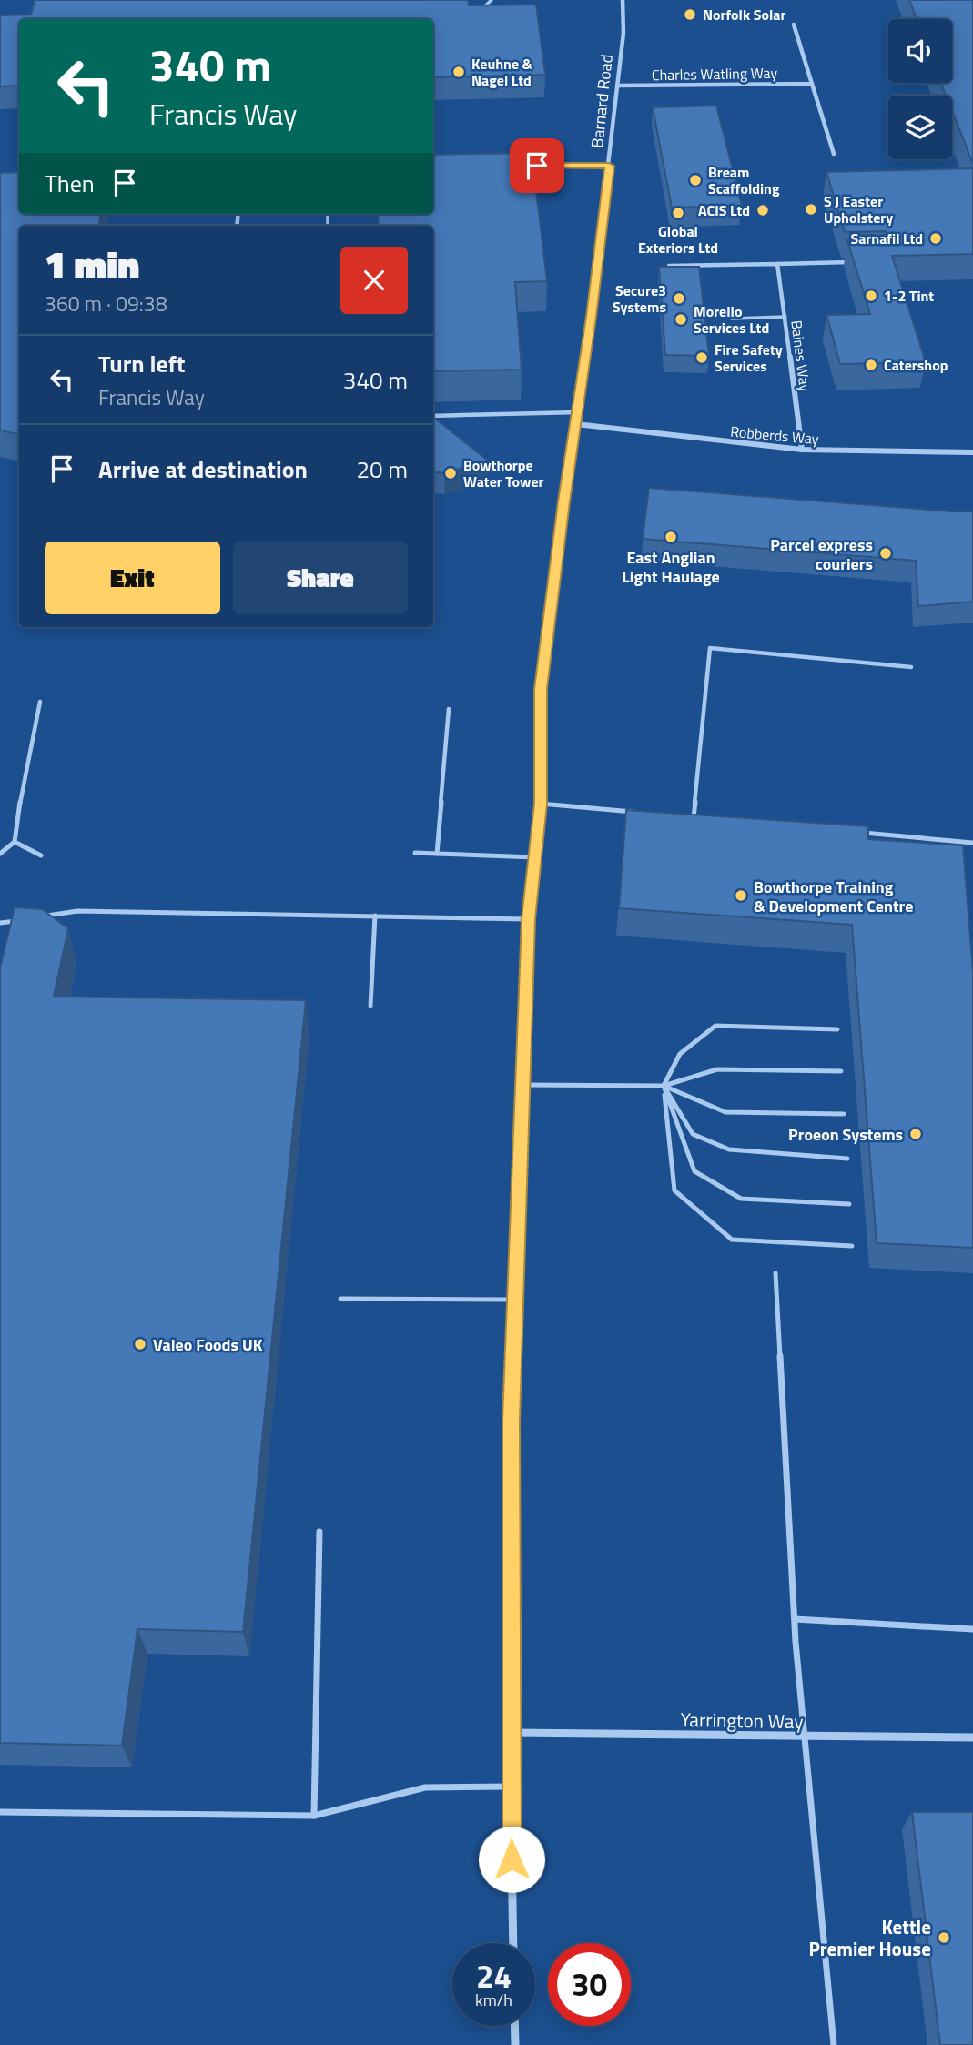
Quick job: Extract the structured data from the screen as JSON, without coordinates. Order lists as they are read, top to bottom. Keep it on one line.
{"streets":{"street":["Charles Watling Way","Barnard Road","Baines Way","Robberds Way","Yarrington Way"]},"crossings":[["Charles Watling Way","Barnard Road"],["Barnard Road","Robberds Way"],["Barnard Road","Yarrington Way"],["Baines Way","Robberds Way"]],"places":["Norfolk Solar","Keuhne & Nagel Ltd","Bream Scaffolding","S J Easter Upholstery","ACIS Ltd","Global Exteriors Ltd","Sarnafil Ltd","1-2 Tint","Secure3 Systems","Morello Services Ltd","Fire Safety Services","Catershop","Bowthorpe Water Tower","East Anglian Light Haulage","Parcel express couriers","Bowthorpe Training & Development Centre","Proeon Systems","Valeo Foods UK","Kettle Premier House"],"page":{"turn":["340 m","Francis Way"],"then":"Then","heading":["1 min","360 m · 09:38"],"list":[{"name":"Turn left","note":"Francis Way","value":"340 m"},{"name":"Arrive at destination","value":"20 m"}],"buttons":["Exit","Share"],"speed":"24 km/h","limit":"30"}}
